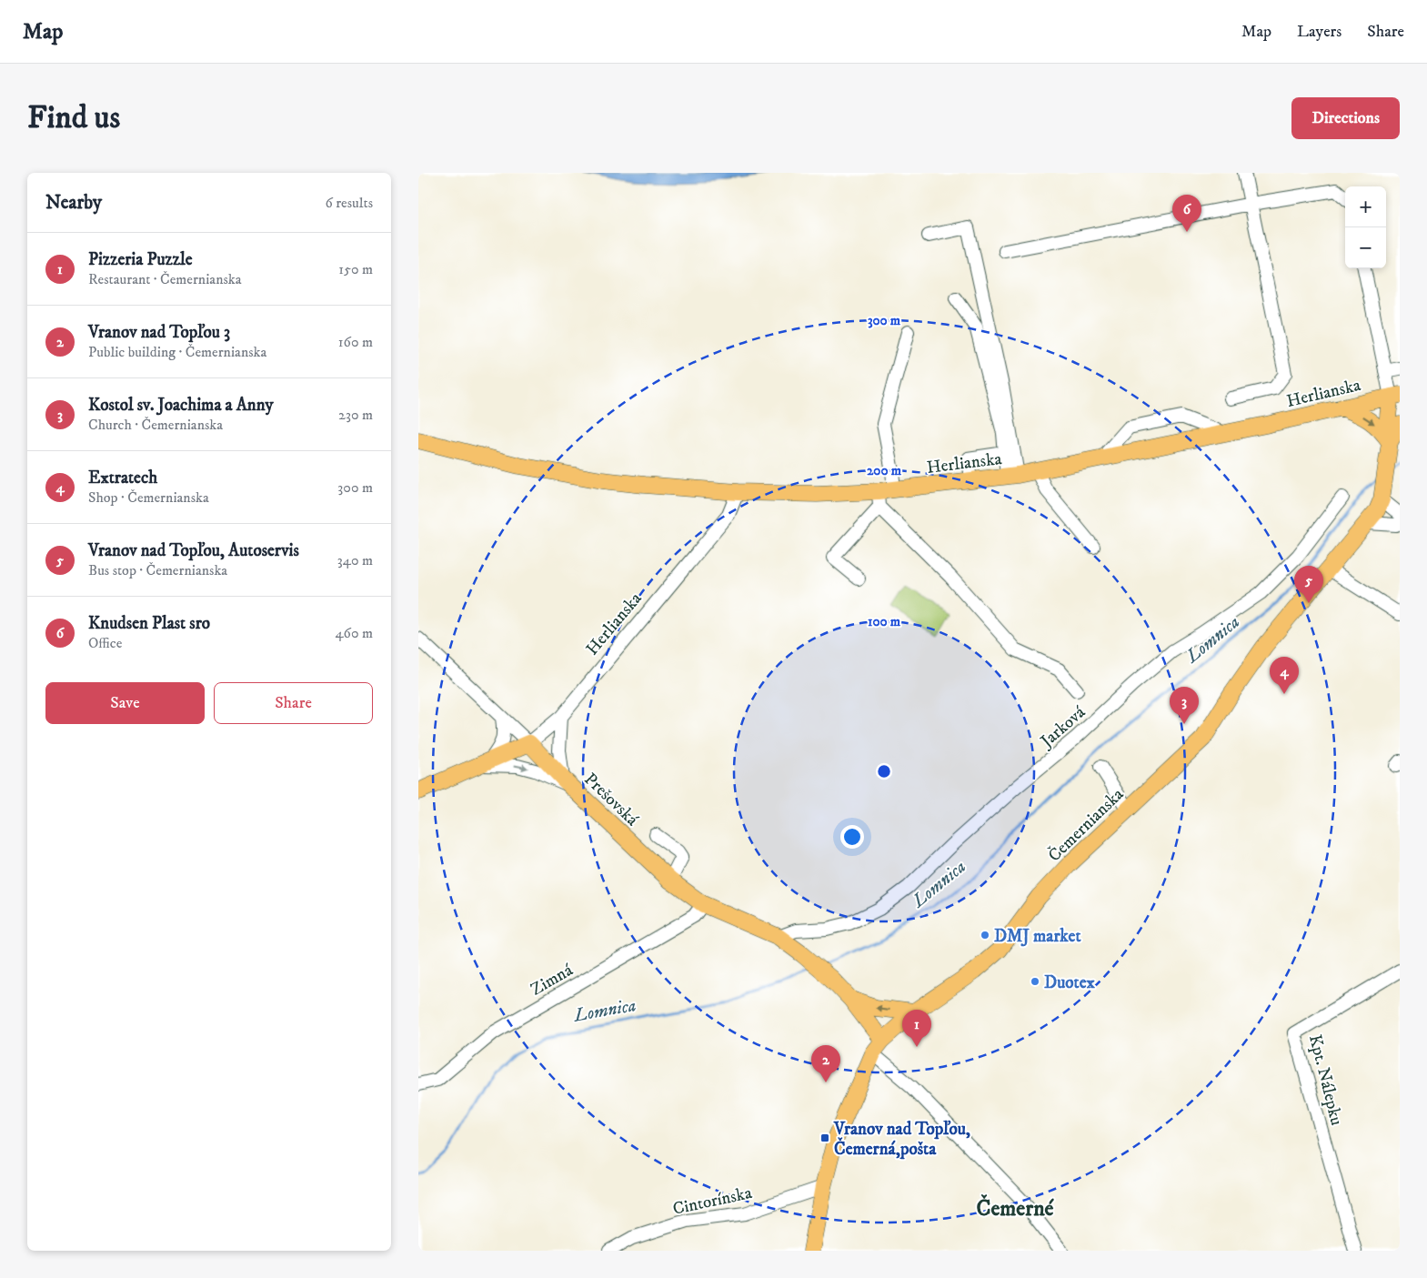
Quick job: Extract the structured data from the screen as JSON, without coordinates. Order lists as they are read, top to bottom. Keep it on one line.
{"streets":{"main road":["Herlianska","Prešovská","Čemernianska"],"street":["Jarková","Zimná","Kpt. Nálepku","Cintorínska"]},"crossings":[["Herlianska","Prešovská"],["Herlianska","Čemernianska"],["Jarková","Prešovská"],["Prešovská","Čemernianska"],["Prešovská","Zimná"],["Čemernianska","Cintorínska"]],"districts":["Čemerné"],"water":["Lomnica"],"places":{"other":["DMJ market","Duotex"],"transit":["Vranov nad Topľou, Čemerná,pošta"]},"page":{"header":"Map","nav":["Map","Layers","Share"],"buttons":["Directions",["Save","Share"]],"title":"Find us","heading":["Nearby","6 results"],"map_buttons":["+","−"],"pins":["6","5","4","3","1","2"],"list":[{"mark":"1","name":"Pizzeria Puzzle","note":"Restaurant · Čemernianska","value":"150 m"},{"mark":"2","name":"Vranov nad Topľou 3","note":"Public building · Čemernianska","value":"160 m"},{"mark":"3","name":"Kostol sv. Joachima a Anny","note":"Church · Čemernianska","value":"230 m"},{"mark":"4","name":"Extratech","note":"Shop · Čemernianska","value":"300 m"},{"mark":"5","name":"Vranov nad Topľou, Autoservis","note":"Bus stop · Čemernianska","value":"340 m"},{"mark":"6","name":"Knudsen Plast sro","note":"Office","value":"460 m"}]},"rings":["300 m","200 m","100 m"]}
